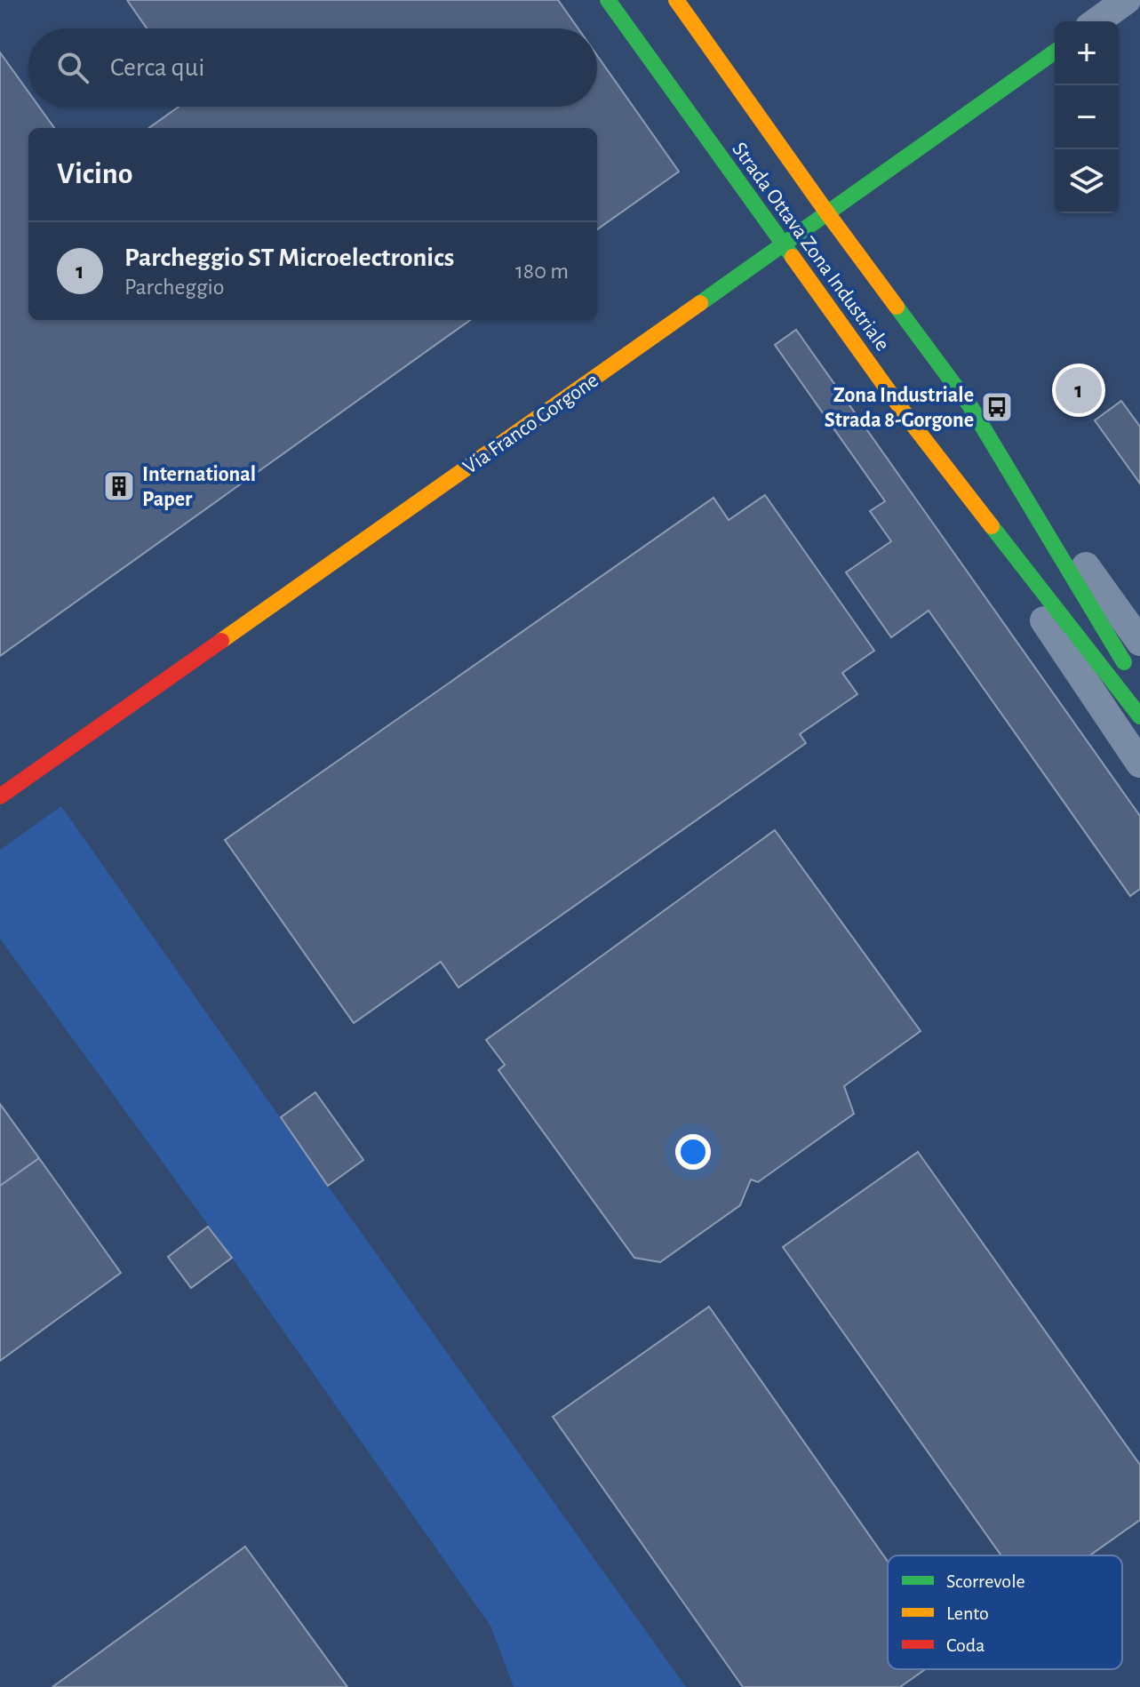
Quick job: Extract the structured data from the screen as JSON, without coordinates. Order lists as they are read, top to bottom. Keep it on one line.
{"streets":{"main road":["Strada Ottava Zona Industriale","Via Franco Gorgone"]},"crossings":[["Strada Ottava Zona Industriale","Via Franco Gorgone"]],"places":{"bus stop":["Zona Industriale Strada 8-Gorgone"],"building":["International Paper"]},"legend":["Scorrevole","Lento","Coda"],"page":{"map_buttons":["+","−"],"search":"Cerca qui","heading":"Vicino","list":[{"mark":"1","name":"Parcheggio ST Microelectronics","note":"Parcheggio","value":"180 m"}],"pins":"1"}}
